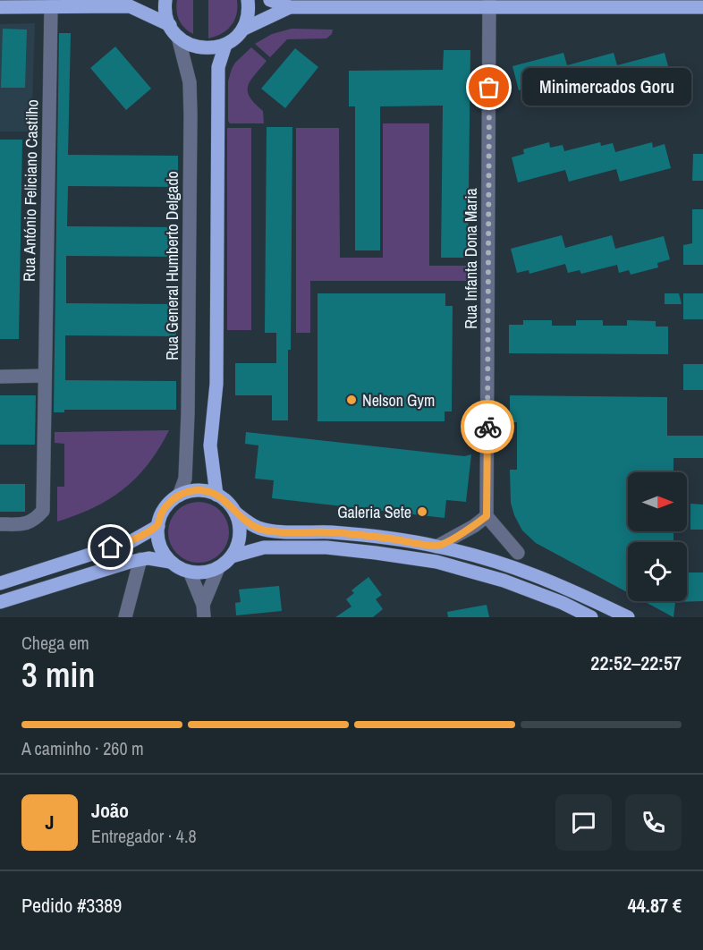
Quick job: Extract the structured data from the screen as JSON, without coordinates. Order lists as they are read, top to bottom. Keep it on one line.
{"streets":{"street":["Rua António Feliciano Castilho","Rua Infanta Dona Maria","Rua General Humberto Delgado"]},"places":["Minimercados Goru","Nelson Gym","Galeria Sete"],"north":"right","page":{"bubble":"Minimercados Goru","heading":["3 min","Chega em","22:52–22:57"],"panel":["João","Entregador · 4.8","Pedido #3389","44.87 €"],"bar":"A caminho · 260 m","round":"J"}}
